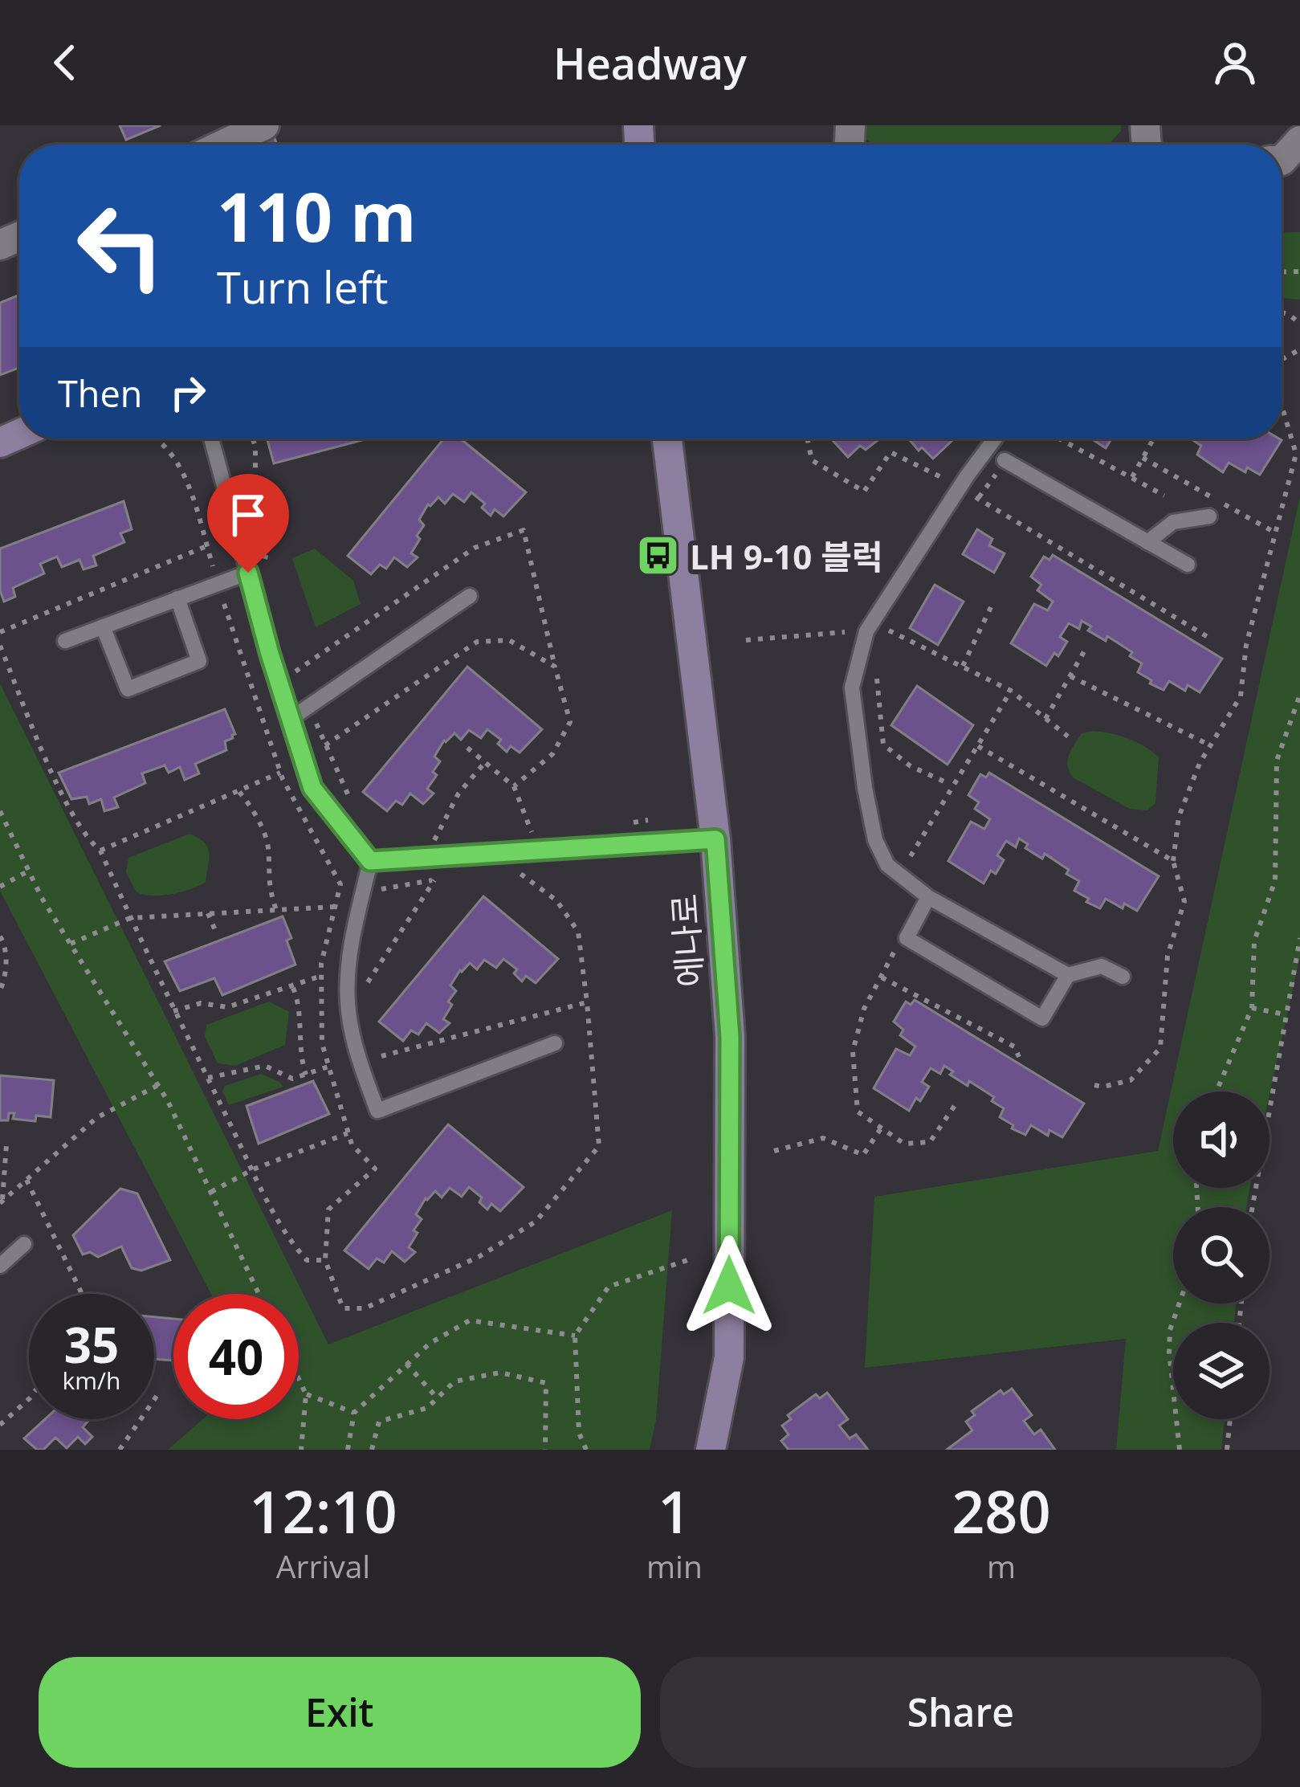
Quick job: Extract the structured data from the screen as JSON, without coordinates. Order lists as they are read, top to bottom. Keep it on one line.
{"streets":{"street":["에나로"]},"places":{"bus stop":["LH 9-10 블럭"]},"page":{"header":"Headway","turn":["110 m","Turn left"],"then":"Then","speed":"35 km/h","limit":"40","eta":["12:10","Arrival","1","min","280","m"],"buttons":["Exit","Share"]}}
